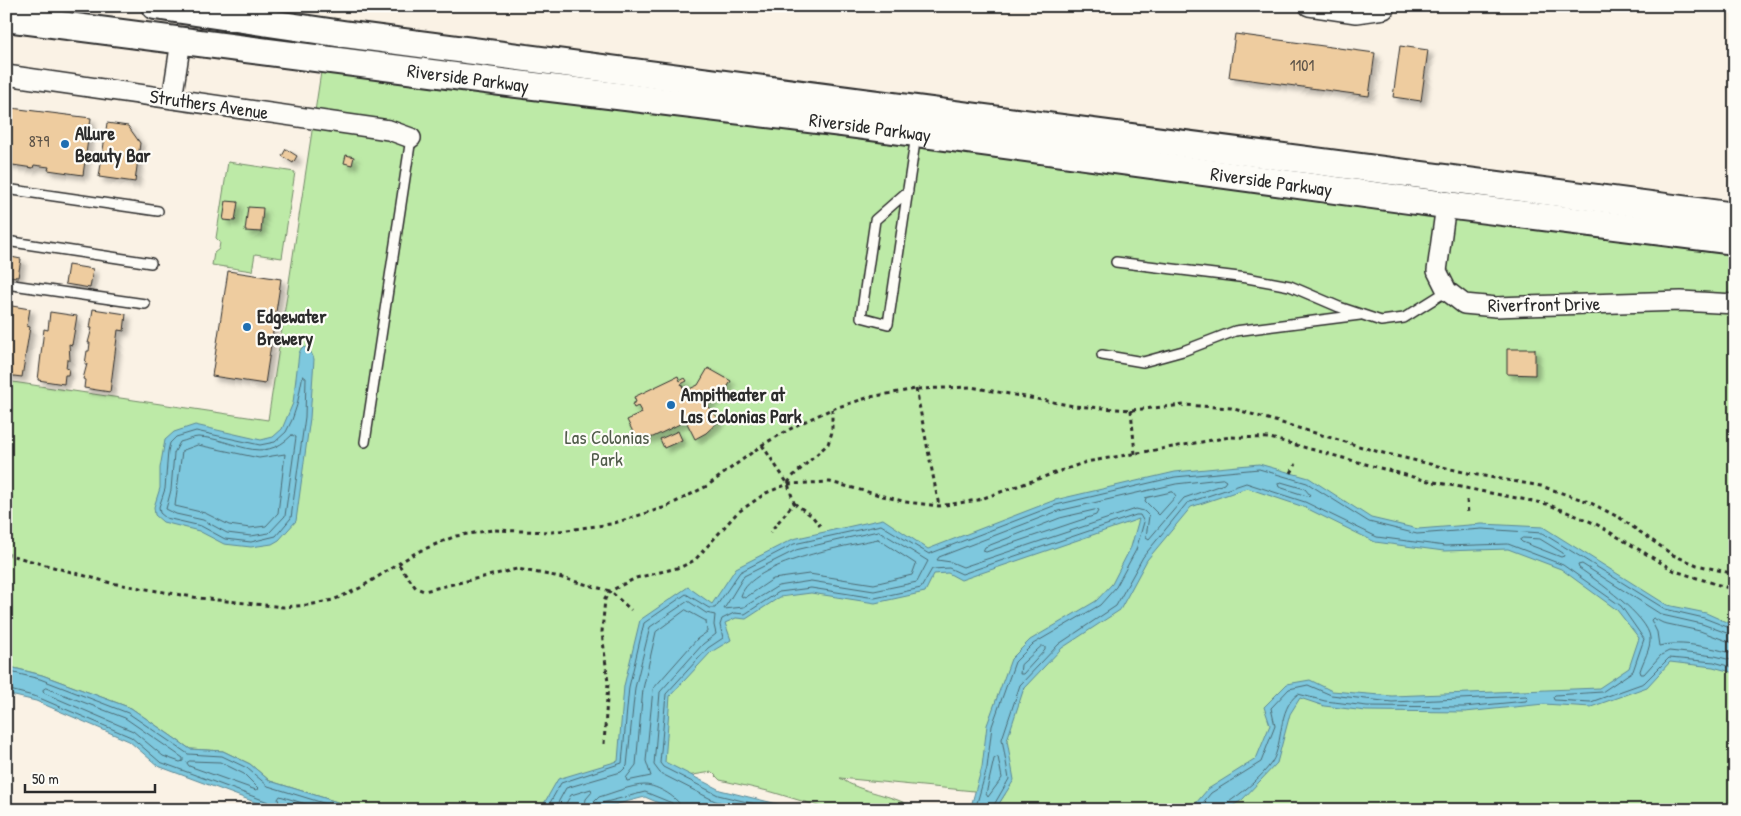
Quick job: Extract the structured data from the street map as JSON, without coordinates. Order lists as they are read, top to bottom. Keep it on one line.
{"streets":{"main road":["Riverside Parkway"],"street":["Struthers Avenue","Riverfront Drive"]},"parks":["Las Colonias Park"],"places":["Allure Beauty Bar","Edgewater Brewery","Ampitheater at Las Colonias Park"],"house_numbers":["1101","879"],"scale_bar":"50 m"}
